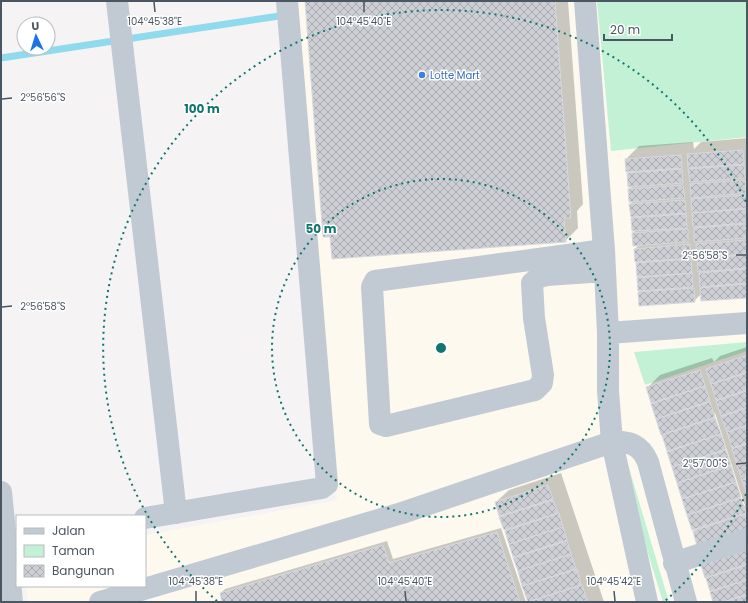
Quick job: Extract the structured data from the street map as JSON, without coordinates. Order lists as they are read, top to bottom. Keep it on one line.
{"places":["Lotte Mart"],"legend":["Jalan","Taman","Bangunan"],"scale_bar":"20 m","north":"top","coordinates":["104°45'38\"E","104°45'40\"E","2°56'56\"S","2°56'58\"S","2°57'00\"S","104°45'42\"E"],"rings":["100 m","50 m"]}
